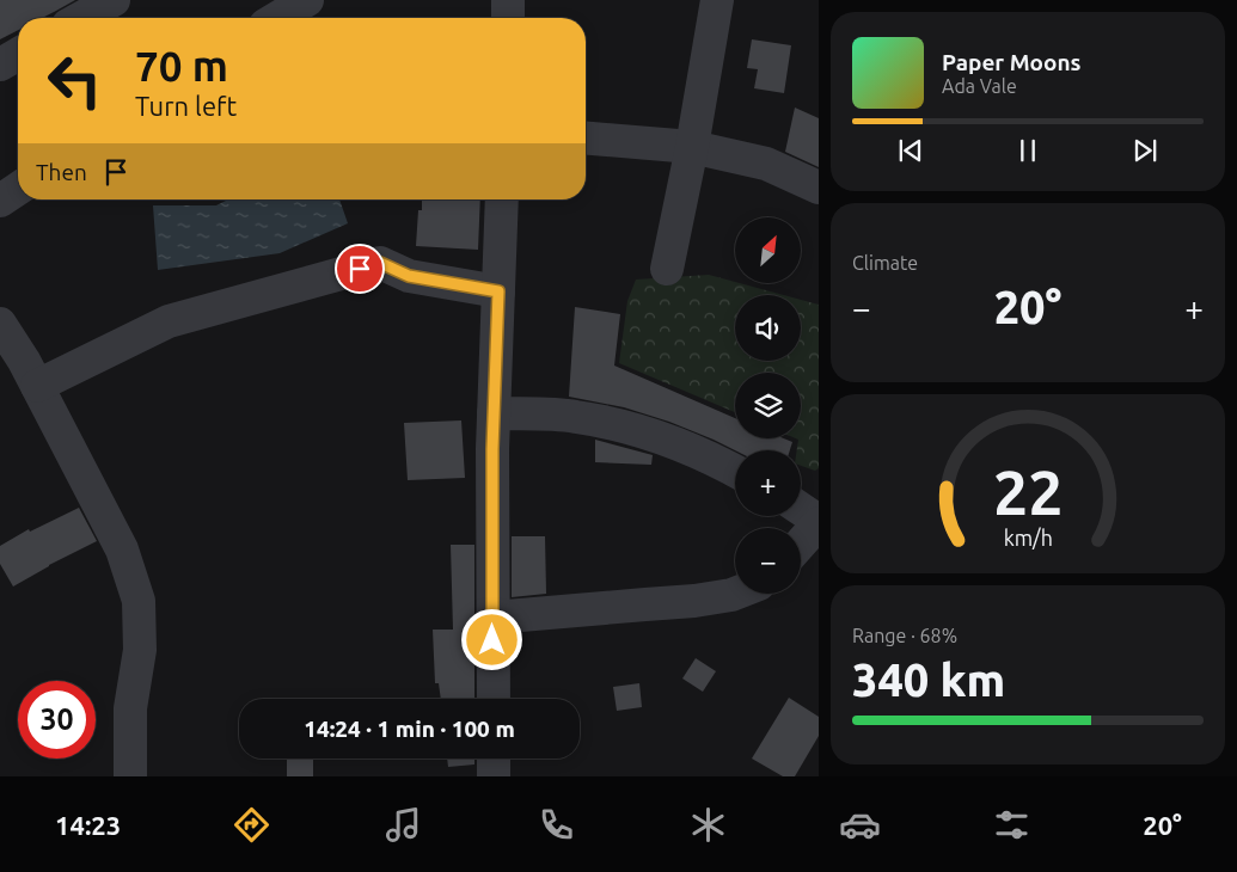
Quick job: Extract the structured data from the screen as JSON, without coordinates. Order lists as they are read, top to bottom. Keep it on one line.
{"north":"top right","page":{"turn":["70 m","Turn left"],"song":["Paper Moons","Ada Vale"],"then":"Then","tile":["Climate",["Range · 68%","340 km"]],"map_buttons":["+","−"],"heat":["−","20°","+"],"limit":"30","trip":"14:24 · 1 min · 100 m","tabs":["14:23","20°"],"gauge":["22","km/h"]}}
